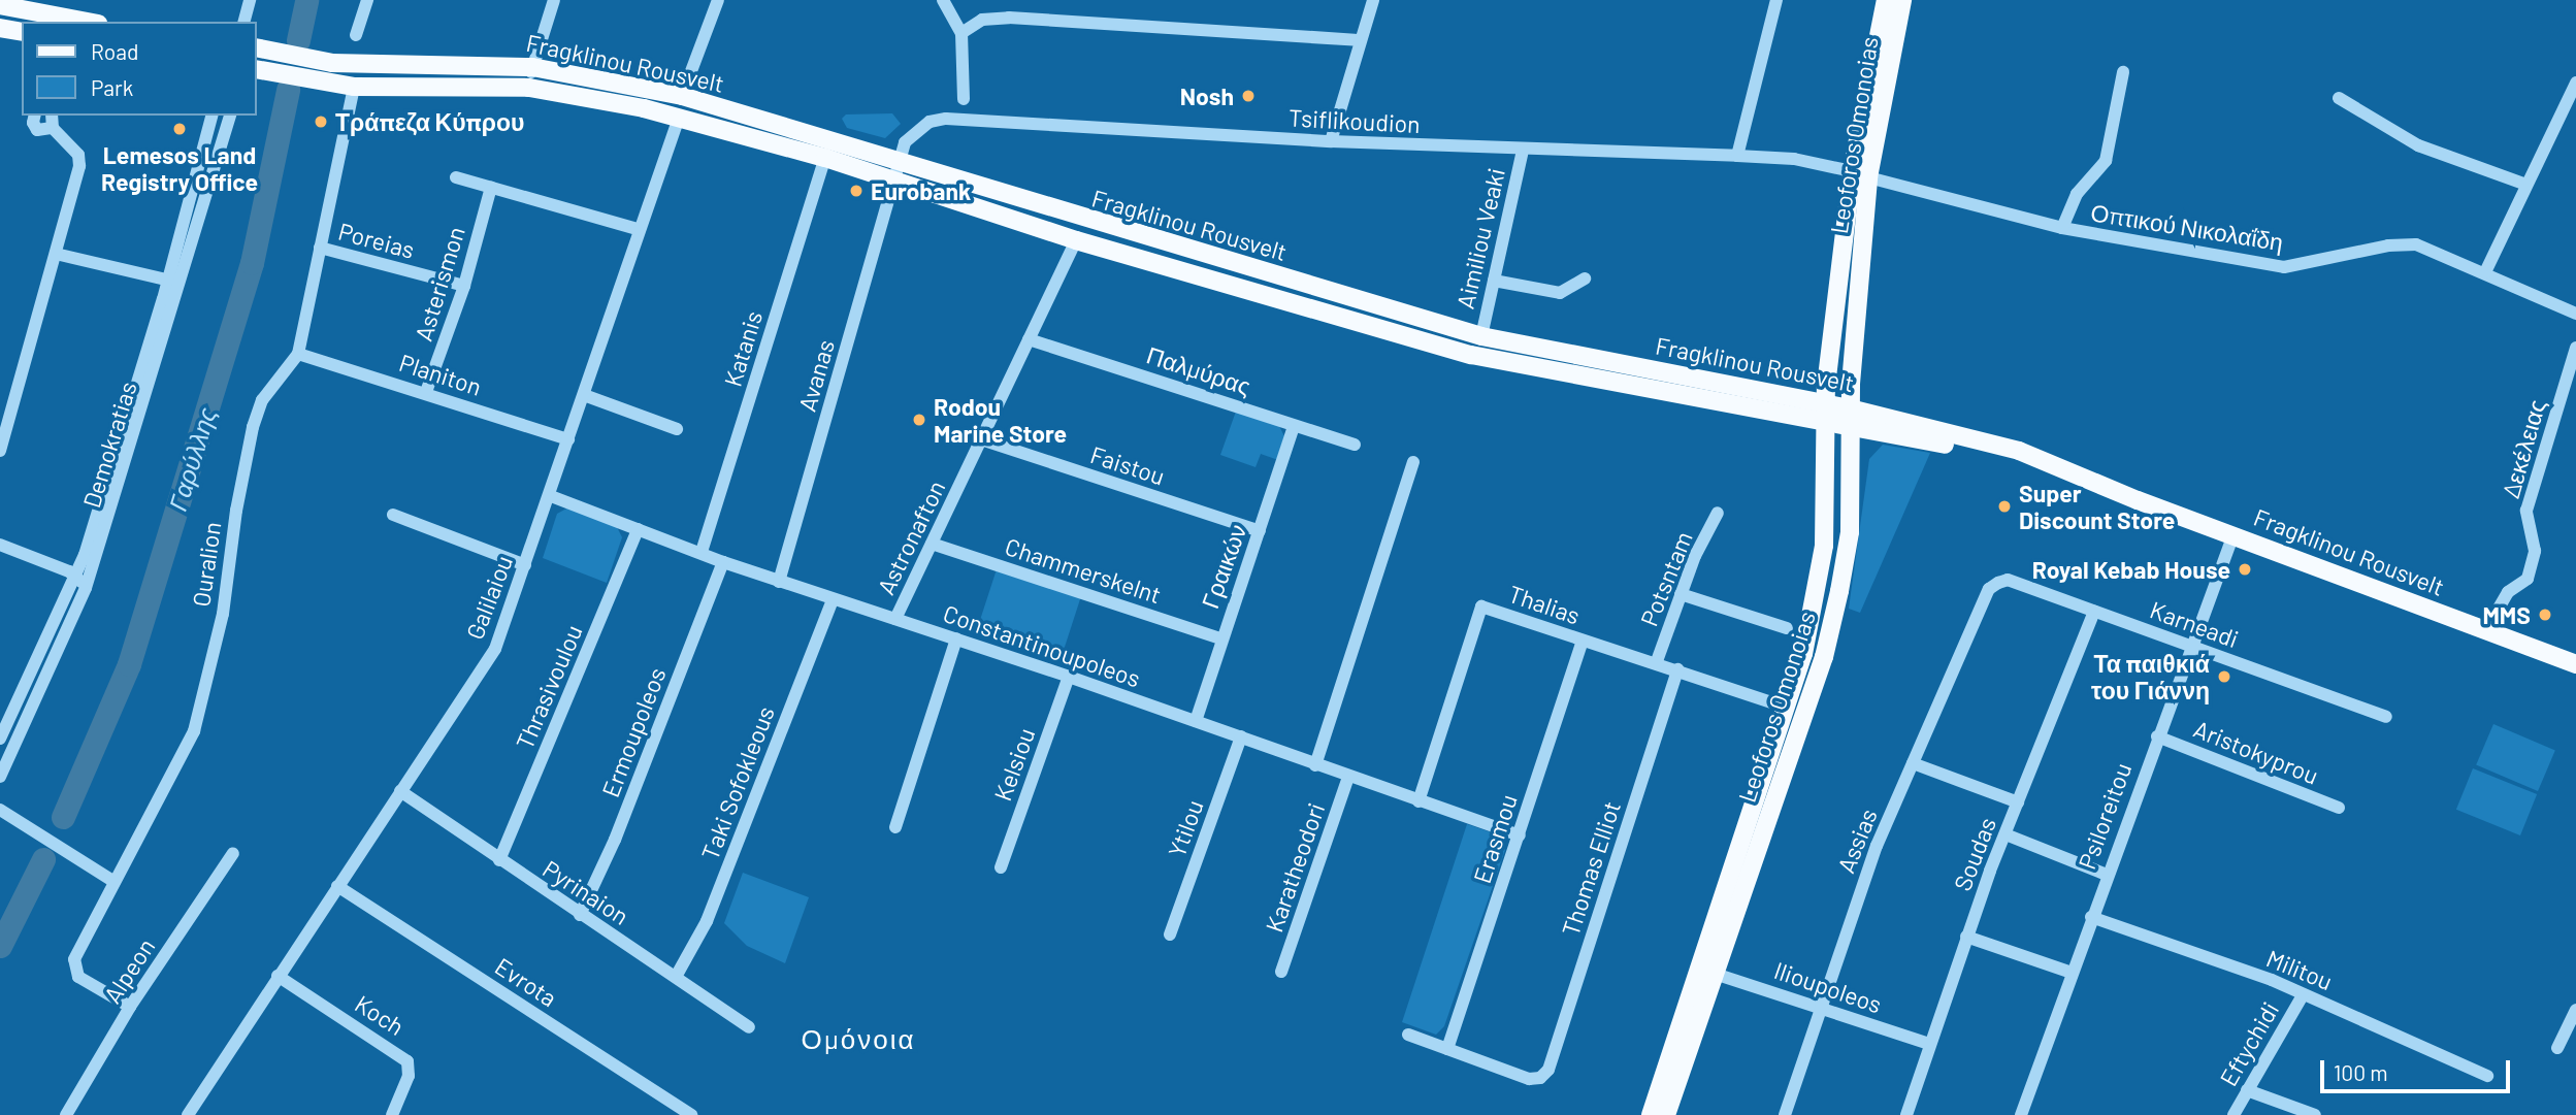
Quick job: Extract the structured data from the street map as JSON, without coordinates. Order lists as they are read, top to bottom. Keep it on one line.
{"streets":{"main road":["Fragklinou Rousvelt","Leoforos Omonoias"],"street":["Tsiflikoudion","Οπτικού Νικολαΐδη","Aimiliou Veaki","Poreias","Asterismon","Katanis","Παλμύρας","Planiton","Avanas","Demokratias","Δεκέλειας","Faistou","Astronafton","Ouralion","Γραικών","Chammerskelnt","Potsntam","Galilaiou","Thalias","Karneadi","Constantinoupoleos","Thrasivoulou","Ermoupoleos","Aristokyprou","Kelsiou","Taki Sofokleous","Psiloreitou","Ytilou","Erasmou","Assias","Soudas","Karatheodori","Thomas Elliot","Pyrinaion","Militou","Alpeon","Evrota","Ilioupoleos","Koch","Eftychidi"]},"crossings":[["Fragklinou Rousvelt","Tsiflikoudion"],["Fragklinou Rousvelt","Leoforos Omonoias"],["Fragklinou Rousvelt","Aimiliou Veaki"],["Fragklinou Rousvelt","Katanis"],["Fragklinou Rousvelt","Avanas"],["Fragklinou Rousvelt","Δεκέλειας"],["Fragklinou Rousvelt","Astronafton"],["Fragklinou Rousvelt","Ouralion"],["Fragklinou Rousvelt","Galilaiou"],["Fragklinou Rousvelt","Psiloreitou"],["Tsiflikoudion","Leoforos Omonoias"],["Tsiflikoudion","Οπτικού Νικολαΐδη"],["Tsiflikoudion","Aimiliou Veaki"],["Tsiflikoudion","Avanas"],["Leoforos Omonoias","Οπτικού Νικολαΐδη"],["Leoforos Omonoias","Thalias"],["Leoforos Omonoias","Ilioupoleos"],["Poreias","Asterismon"],["Poreias","Ouralion"],["Asterismon","Planiton"],["Katanis","Constantinoupoleos"],["Παλμύρας","Astronafton"],["Παλμύρας","Γραικών"],["Planiton","Ouralion"],["Planiton","Galilaiou"],["Avanas","Constantinoupoleos"],["Faistou","Astronafton"],["Faistou","Γραικών"],["Astronafton","Chammerskelnt"],["Astronafton","Constantinoupoleos"],["Ouralion","Alpeon"],["Γραικών","Chammerskelnt"],["Γραικών","Constantinoupoleos"],["Potsntam","Thalias"],["Galilaiou","Constantinoupoleos"],["Galilaiou","Pyrinaion"],["Galilaiou","Evrota"],["Galilaiou","Koch"],["Thalias","Constantinoupoleos"],["Thalias","Erasmou"],["Thalias","Thomas Elliot"],["Karneadi","Psiloreitou"],["Karneadi","Assias"],["Karneadi","Soudas"],["Constantinoupoleos","Thrasivoulou"],["Constantinoupoleos","Ermoupoleos"],["Constantinoupoleos","Kelsiou"],["Constantinoupoleos","Taki Sofokleous"],["Constantinoupoleos","Ytilou"],["Constantinoupoleos","Erasmou"],["Constantinoupoleos","Karatheodori"],["Thrasivoulou","Pyrinaion"],["Ermoupoleos","Pyrinaion"],["Aristokyprou","Psiloreitou"],["Taki Sofokleous","Pyrinaion"],["Psiloreitou","Militou"],["Erasmou","Thomas Elliot"],["Assias","Ilioupoleos"],["Soudas","Ilioupoleos"],["Militou","Eftychidi"]],"districts":["Ομόνοια"],"water":["Γαρύλλης"],"places":["Nosh","Τράπεζα Κύπρου","Lemesos Land Registry Office","Eurobank","Rodou Marine Store","Super Discount Store","Royal Kebab House","MMS","Τα παιθκιά του Γιάννη"],"legend":["Road","Park"],"scale_bar":"100 m"}
